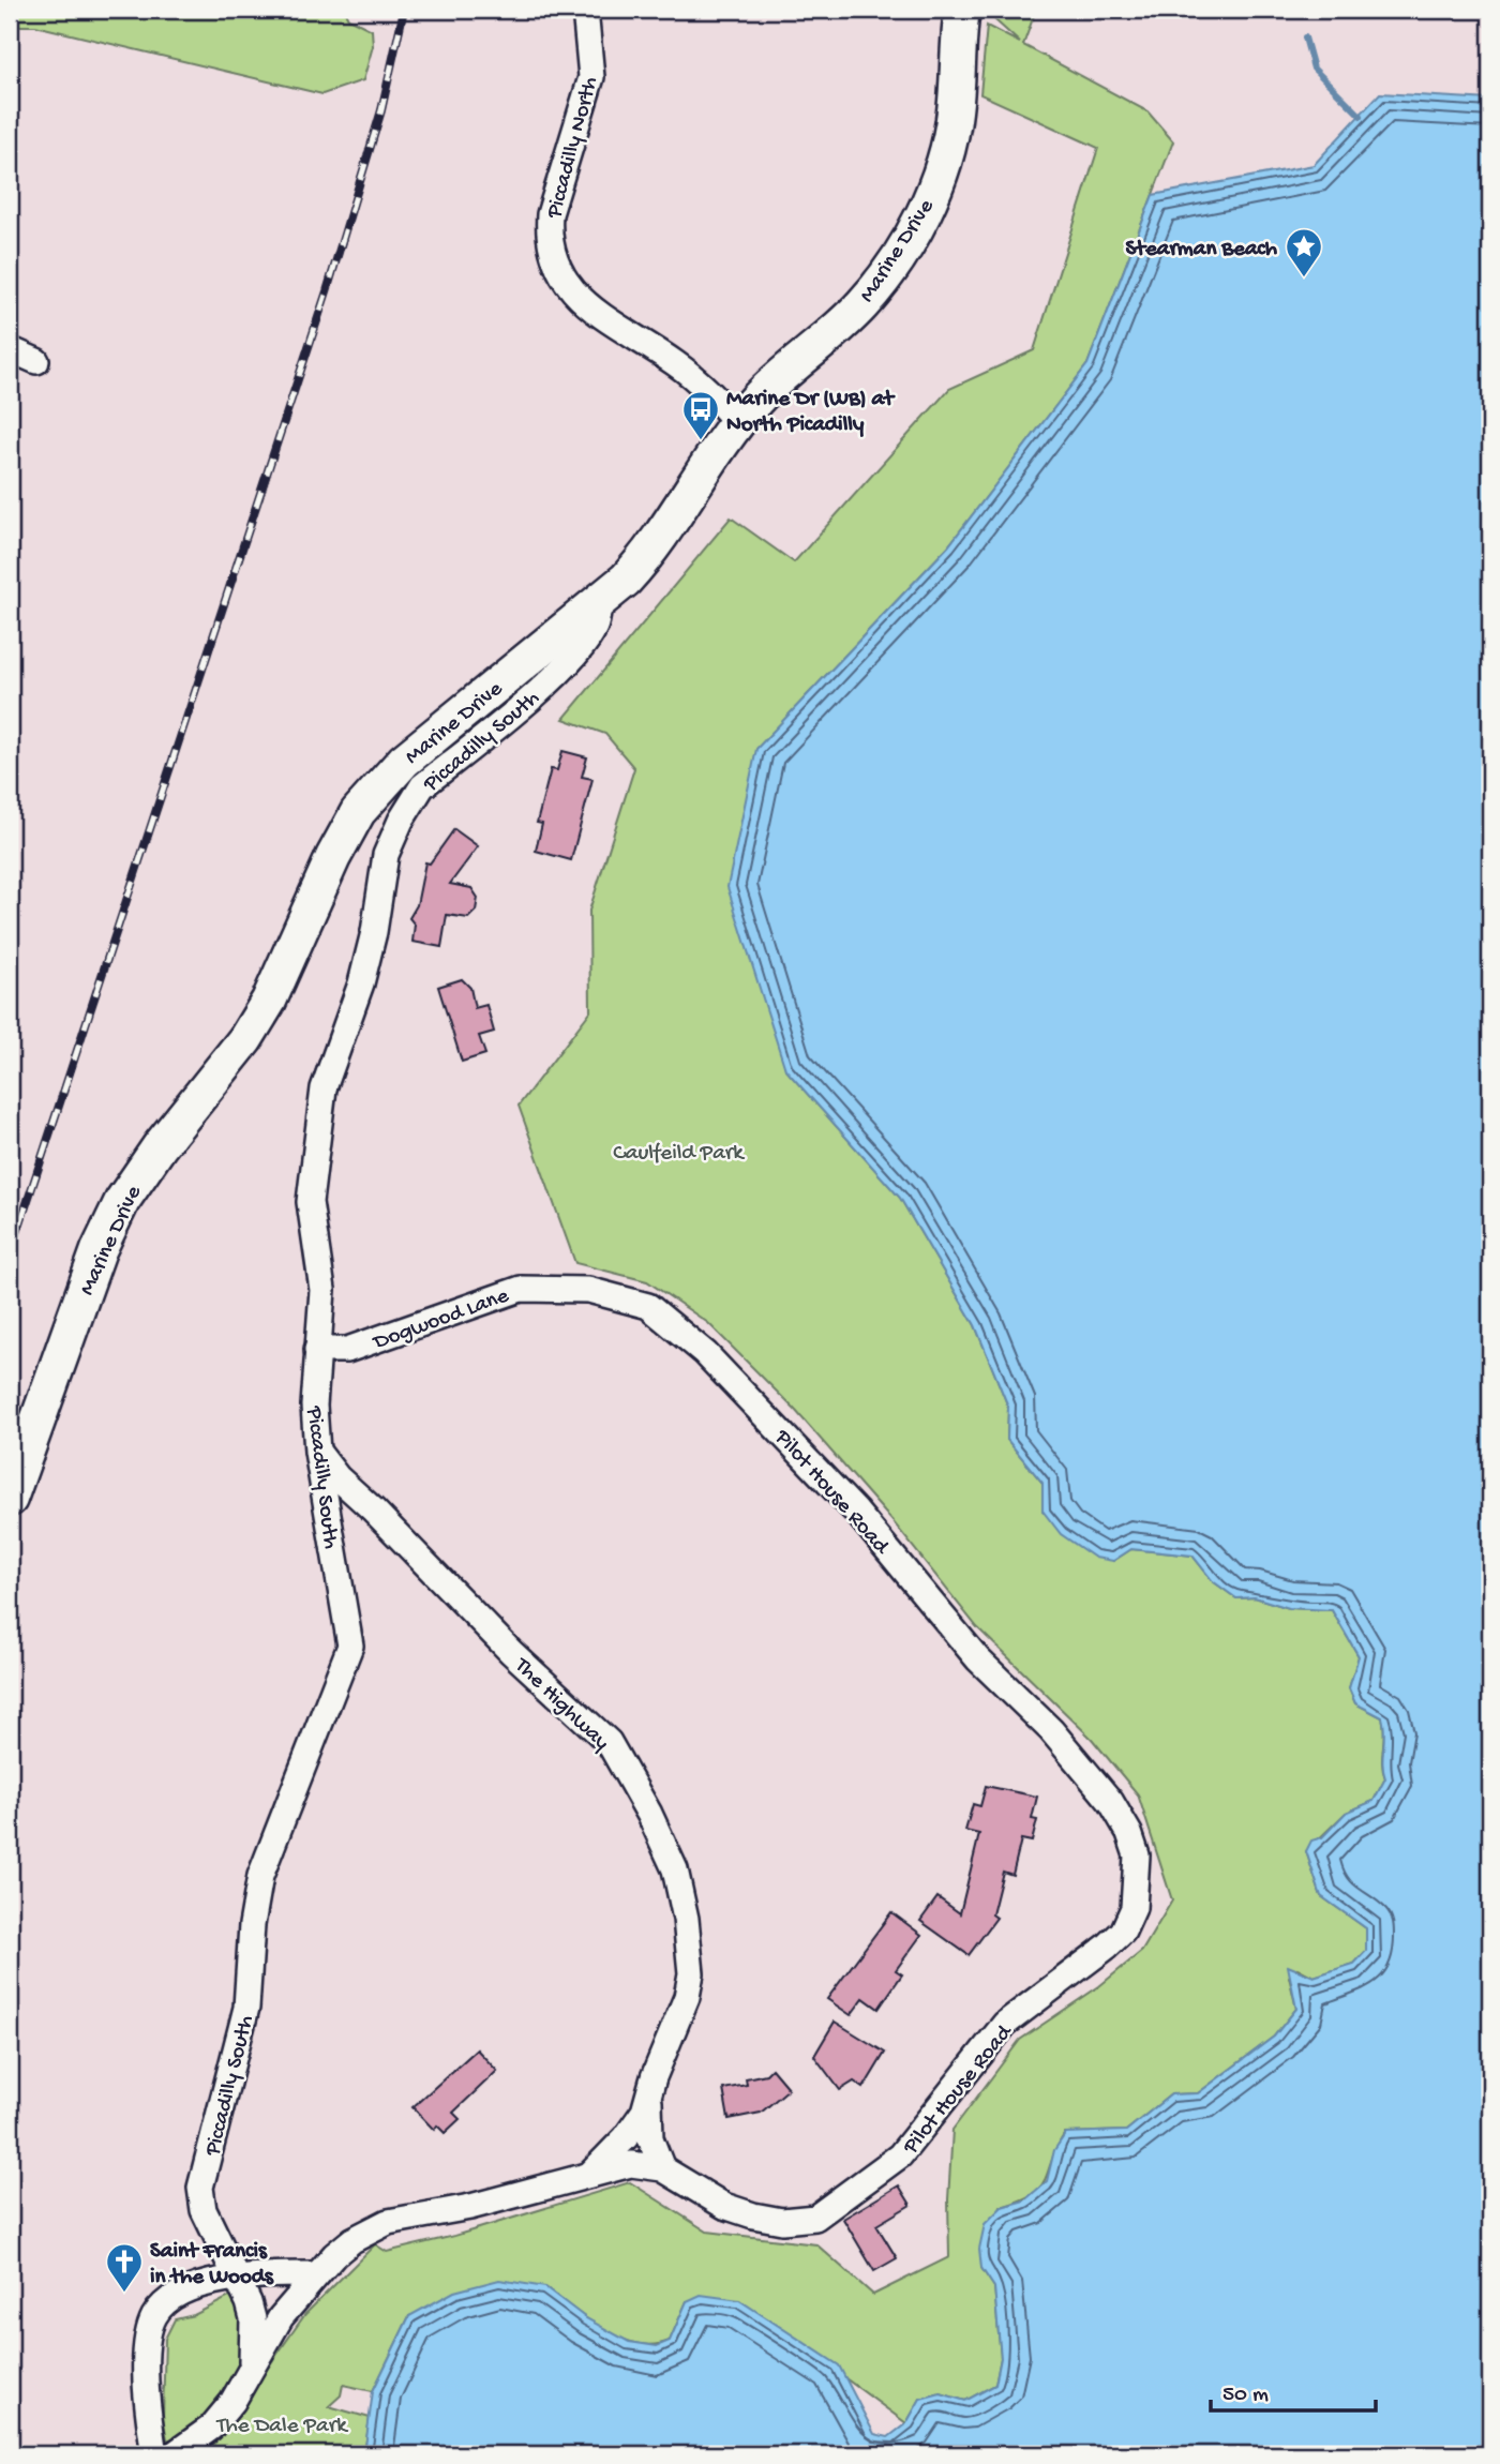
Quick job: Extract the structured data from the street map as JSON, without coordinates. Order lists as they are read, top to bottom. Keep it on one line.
{"streets":{"main road":["Marine Drive"],"street":["Piccadilly North","Piccadilly South","Dogwood Lane","Pilot House Road","The Highway"]},"crossings":[["Piccadilly North","Marine Drive"],["Marine Drive","Piccadilly South"],["Piccadilly South","Dogwood Lane"],["Piccadilly South","Pilot House Road"],["Piccadilly South","The Highway"],["Dogwood Lane","Pilot House Road"],["Pilot House Road","The Highway"]],"parks":["Caulfeild Park","The Dale Park"],"places":{"place":["Stearman Beach"],"bus stop":["Marine Dr (WB) at North Picadilly"],"church":["Saint Francis in the Woods"]},"scale_bar":"50 m"}
